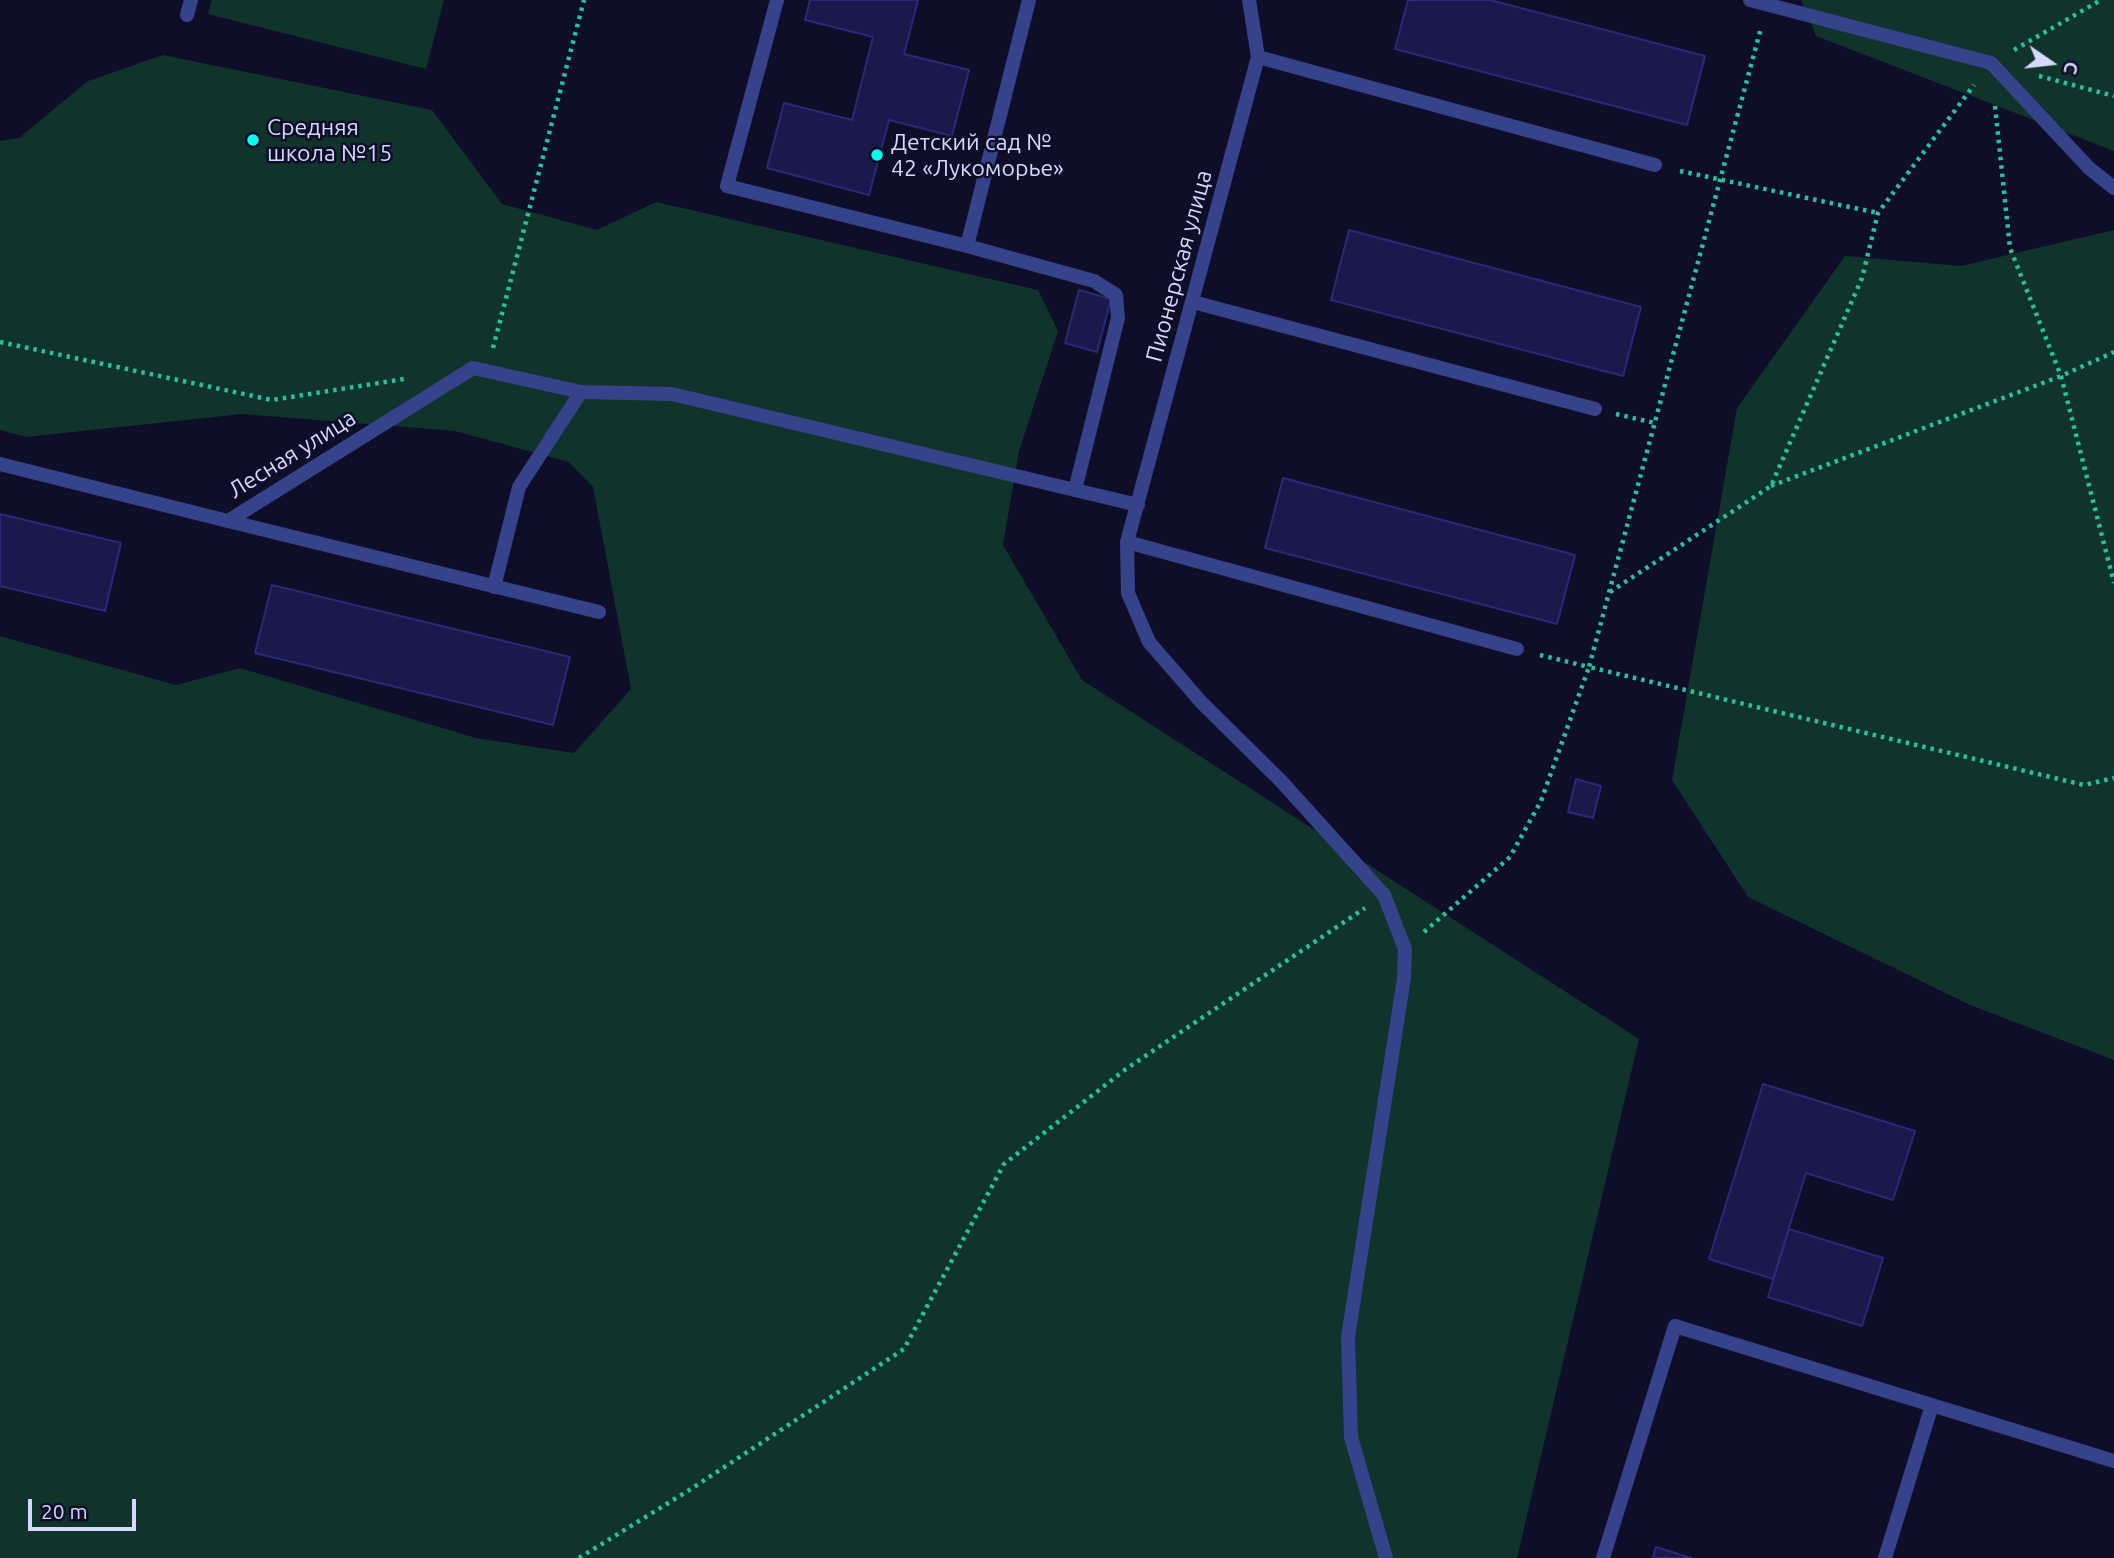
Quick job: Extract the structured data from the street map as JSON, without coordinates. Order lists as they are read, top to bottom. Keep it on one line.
{"streets":{"street":["Пионерская улица","Лесная улица"]},"places":["Средняя школа №15","Детский сад № 42 «Лукоморье»"],"scale_bar":"20 m","north":"right"}
